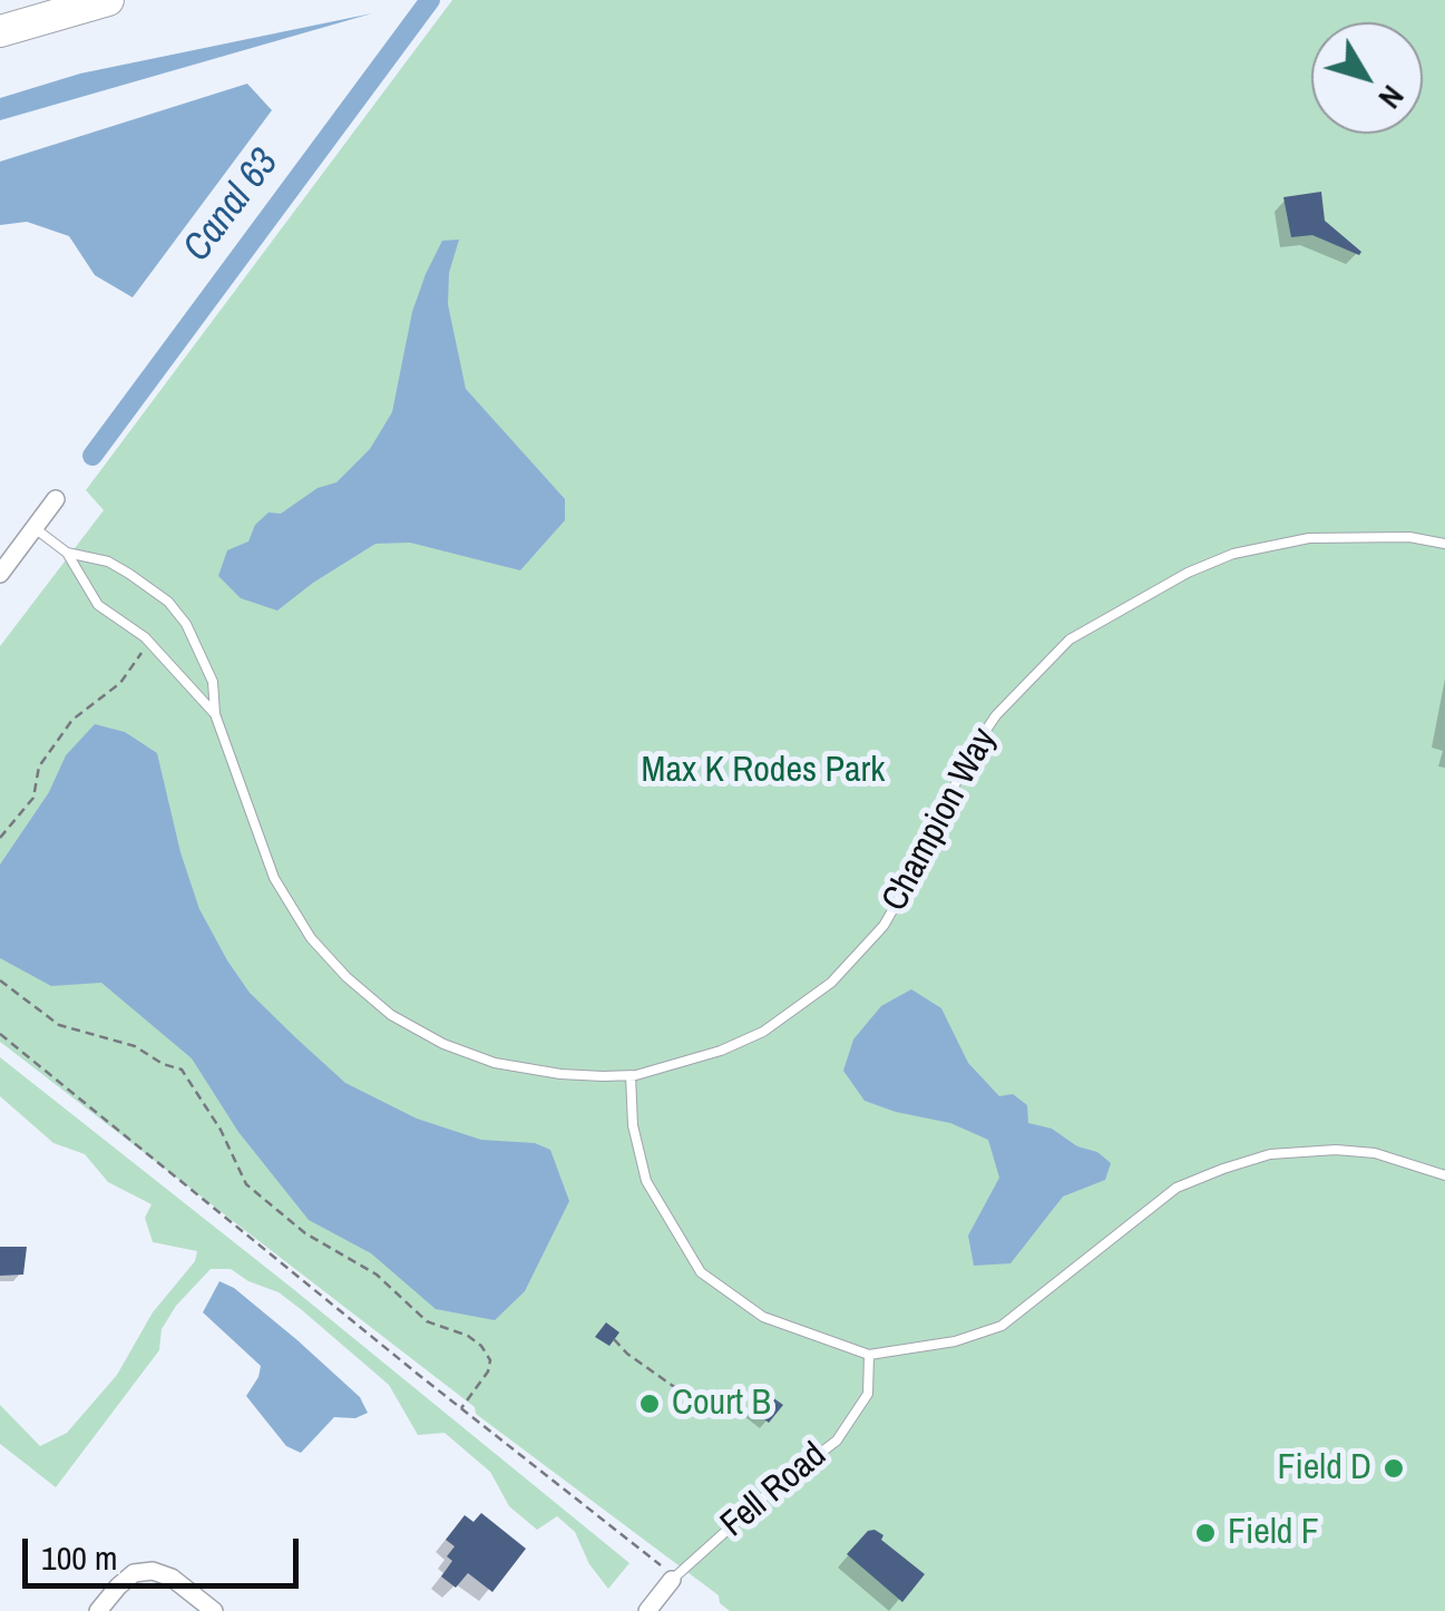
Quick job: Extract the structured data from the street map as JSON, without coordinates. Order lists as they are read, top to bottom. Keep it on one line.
{"streets":{"street":["Fell Road"],"lane":["Champion Way"]},"water":["Canal 63"],"parks":["Max K Rodes Park"],"places":["Court B","Field D","Field F"],"scale_bar":"100 m","north":"bottom right"}
